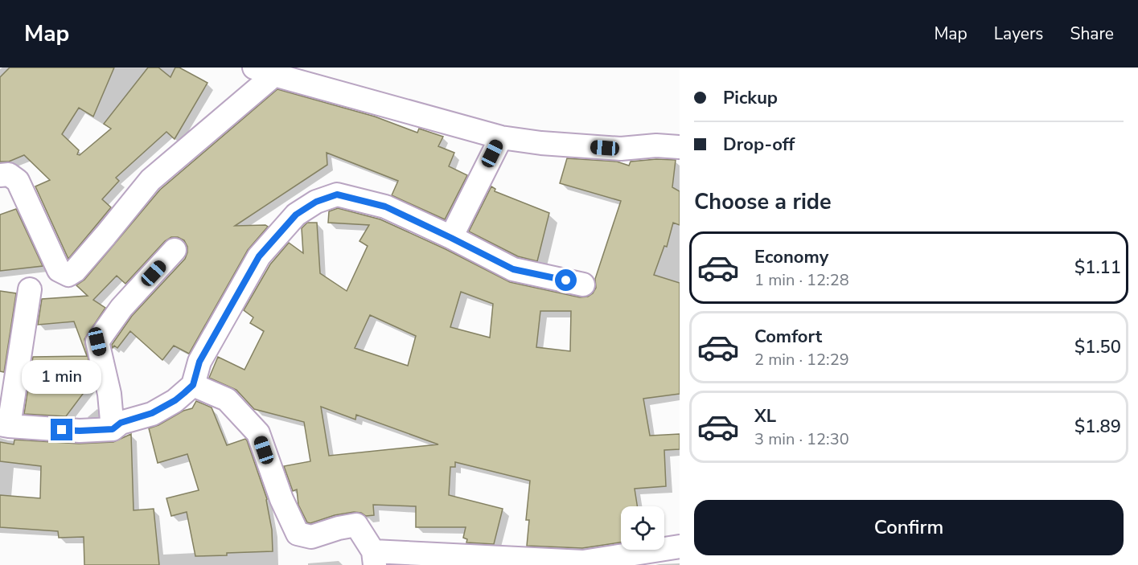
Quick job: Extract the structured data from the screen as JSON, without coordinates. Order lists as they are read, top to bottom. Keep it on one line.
{"page":{"header":"Map","nav":["Map","Layers","Share"],"banner":["Pickup","Drop-off"],"heading":"Choose a ride","list":[{"name":"Economy","note":"1 min · 12:28","value":"$1.11"},{"name":"Comfort","note":"2 min · 12:29","value":"$1.50"},{"name":"XL","note":"3 min · 12:30","value":"$1.89"}],"bubble":"1 min","buttons":"Confirm"}}
